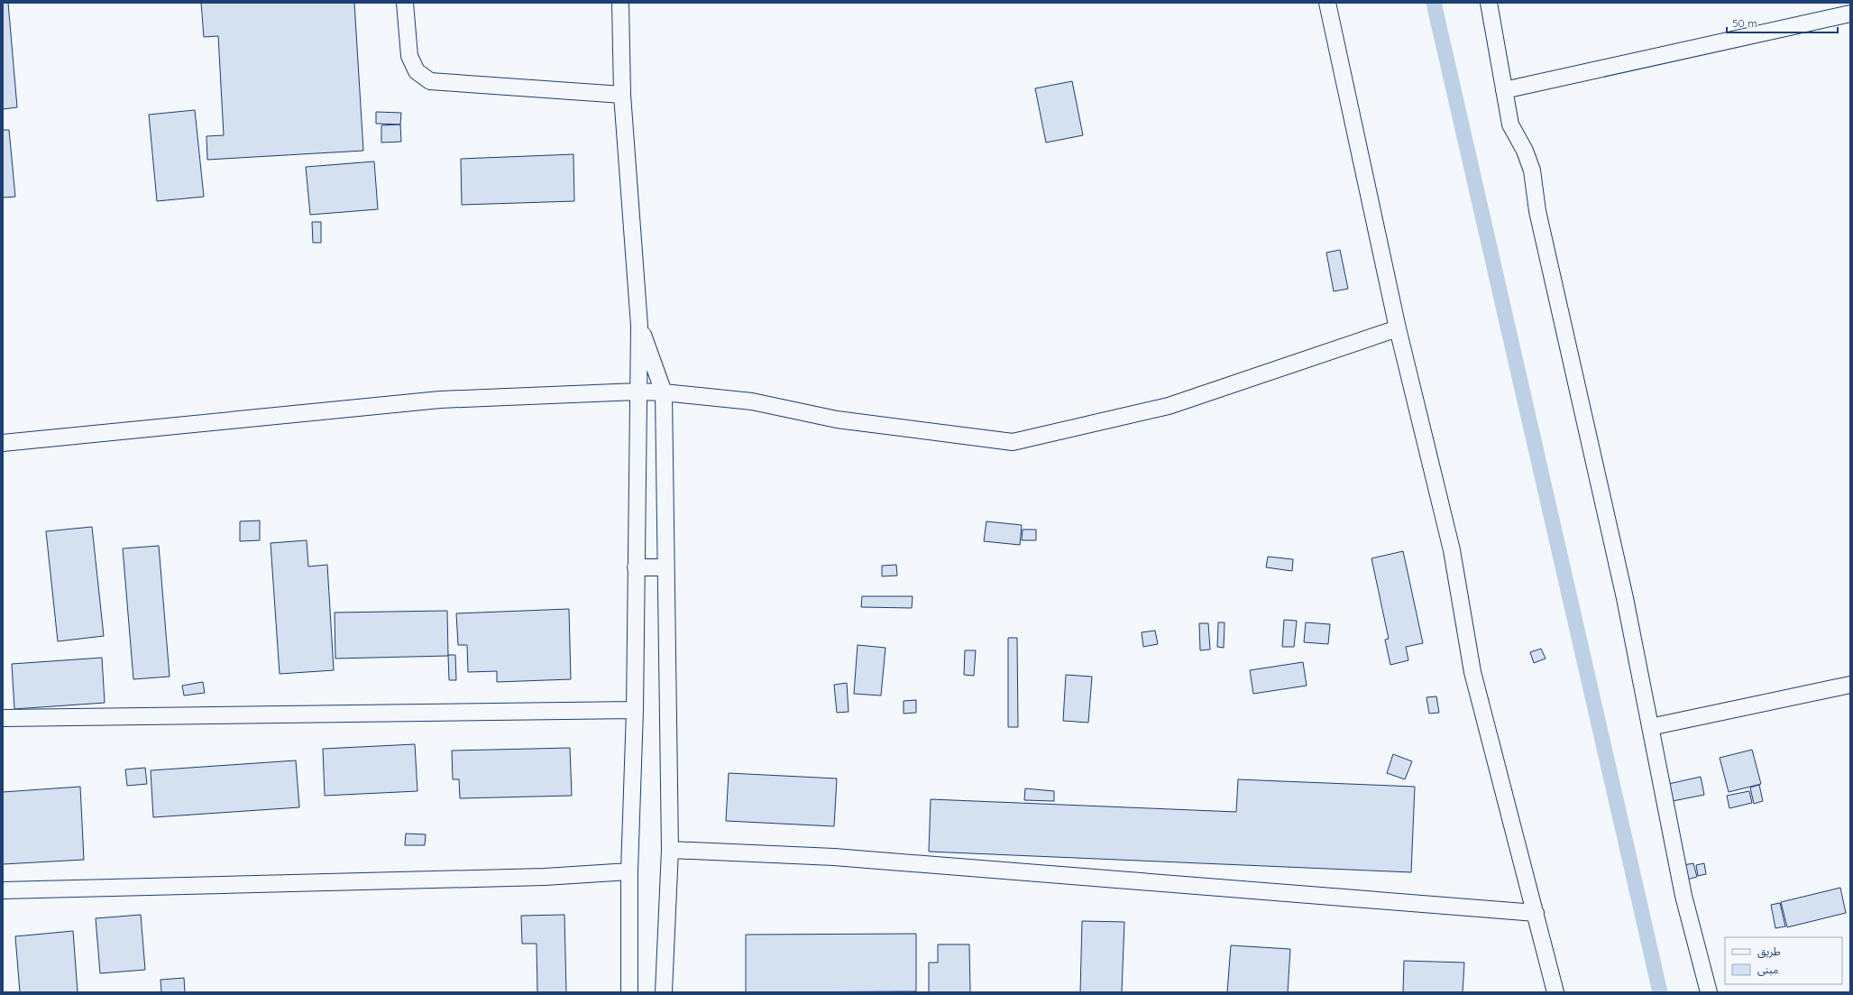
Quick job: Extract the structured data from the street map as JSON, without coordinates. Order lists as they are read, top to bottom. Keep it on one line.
{"legend":["طريق","مبنى"],"scale_bar":"50 m"}
